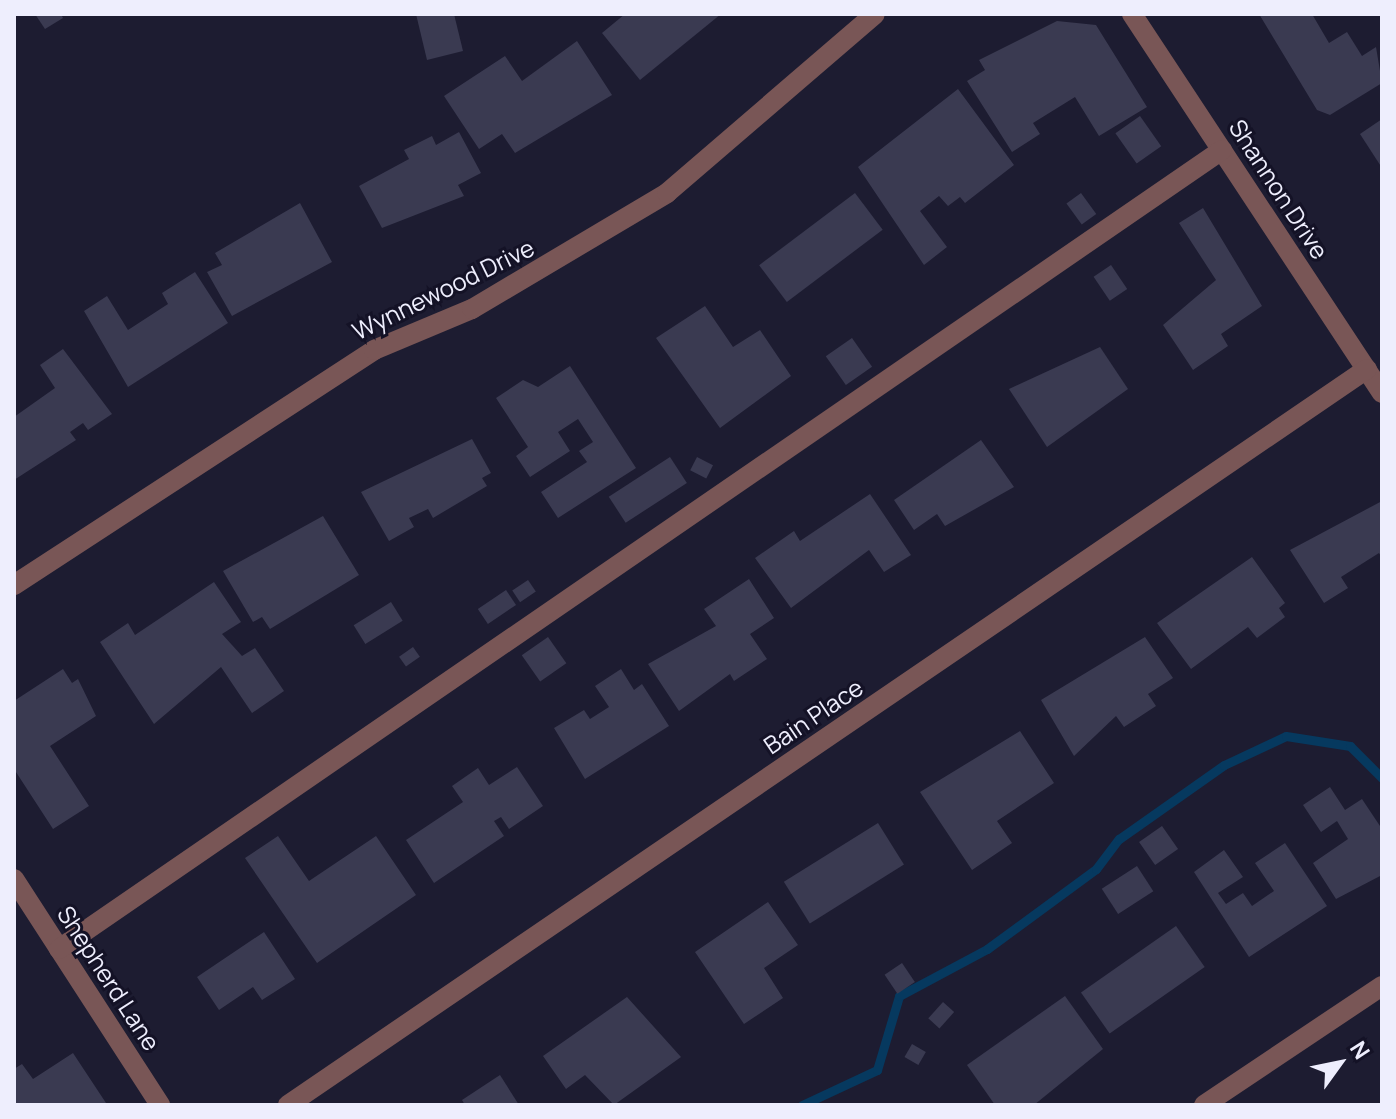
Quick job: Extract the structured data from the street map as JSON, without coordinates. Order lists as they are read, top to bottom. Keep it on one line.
{"streets":{"street":["Shannon Drive","Wynnewood Drive","Bain Place","Shepherd Lane"]},"crossings":[["Shannon Drive","Bain Place"]],"north":"top right"}
